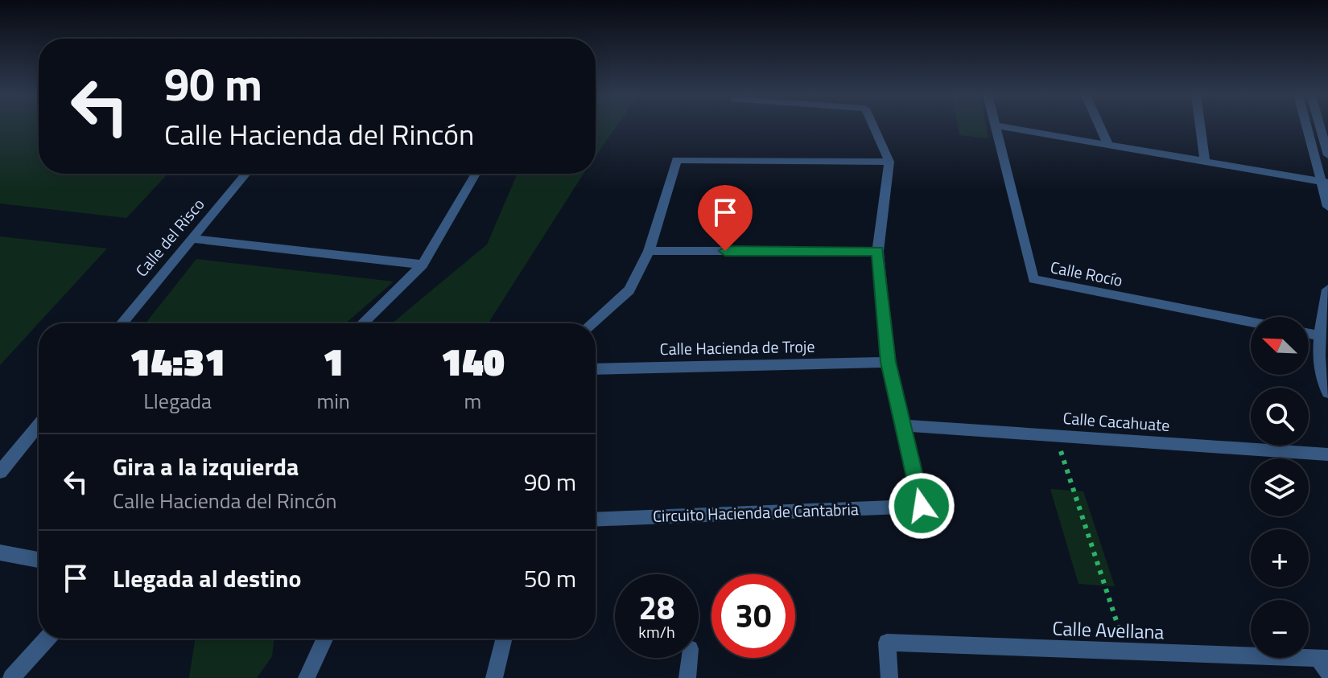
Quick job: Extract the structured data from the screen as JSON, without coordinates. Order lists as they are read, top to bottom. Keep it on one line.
{"streets":{"street":["Calle del Risco","Calle Rocío","Calle Hacienda de Troje","Calle Cacahuate","Circuito Hacienda de Cantabria","Calle Avellana"]},"crossings":[["Calle Hacienda de Troje","Circuito Hacienda de Cantabria"],["Calle Cacahuate","Circuito Hacienda de Cantabria"]],"north":"top left","page":{"turn":["90 m","Calle Hacienda del Rincón"],"map_buttons":["+","−"],"eta":["14:31","Llegada","1","min","140","m"],"list":[{"name":"Gira a la izquierda","note":"Calle Hacienda del Rincón","value":"90 m"},{"name":"Llegada al destino","value":"50 m"}],"speed":"28 km/h","limit":"30"}}
